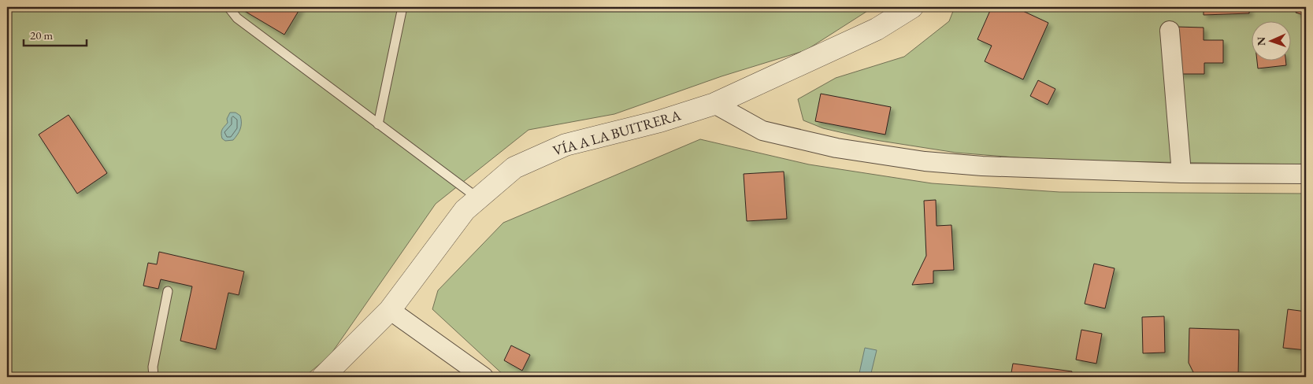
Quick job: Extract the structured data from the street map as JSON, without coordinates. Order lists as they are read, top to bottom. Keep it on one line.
{"streets":{"street":["VÍA A LA BUITRERA"]},"scale_bar":"20 m","north":"left"}
